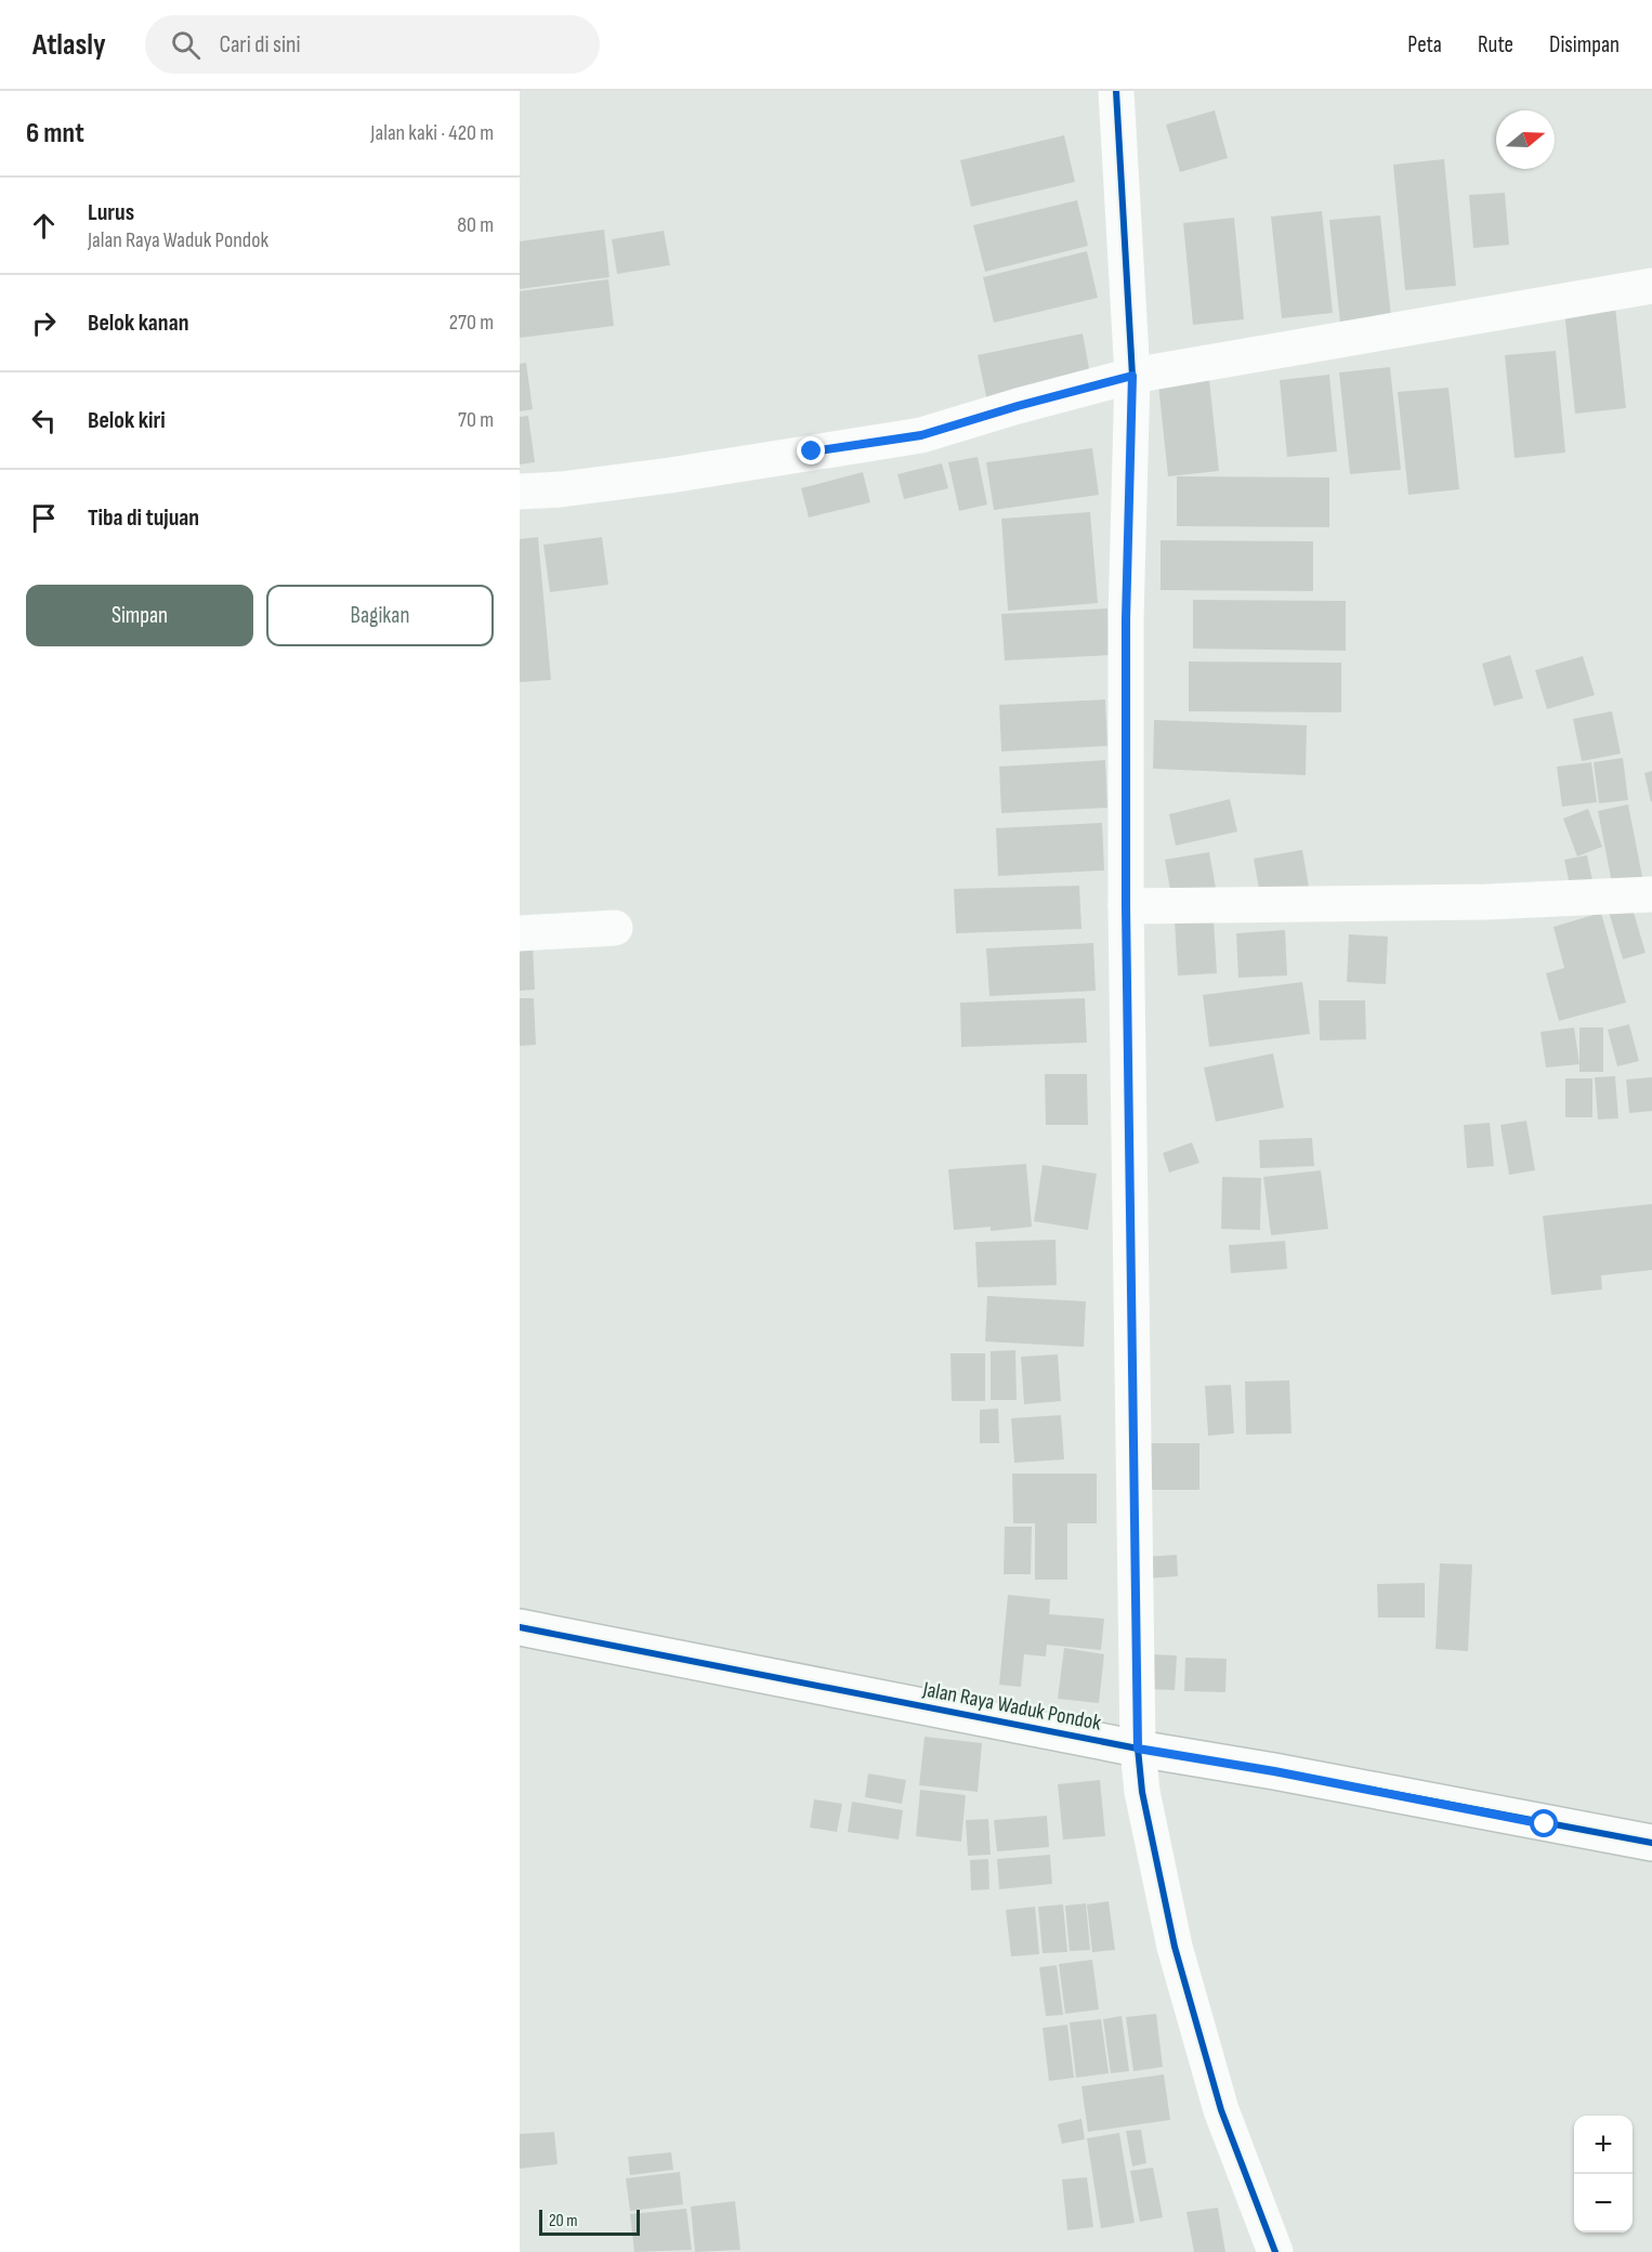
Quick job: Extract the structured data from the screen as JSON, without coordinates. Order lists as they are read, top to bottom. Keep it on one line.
{"streets":{"street":["Jalan Raya Waduk Pondok"]},"scale_bar":"20 m","north":"right","page":{"header":"Atlasly","search":"Cari di sini","nav":["Peta","Rute","Disimpan"],"heading":["6 mnt","Jalan kaki · 420 m"],"list":[["Lurus","Jalan Raya Waduk Pondok","80 m"],["Belok kanan","270 m"],["Belok kiri","70 m"],"Tiba di tujuan"],"buttons":["Simpan","Bagikan"],"map_buttons":["+","−"],"scale":"20 m"}}
